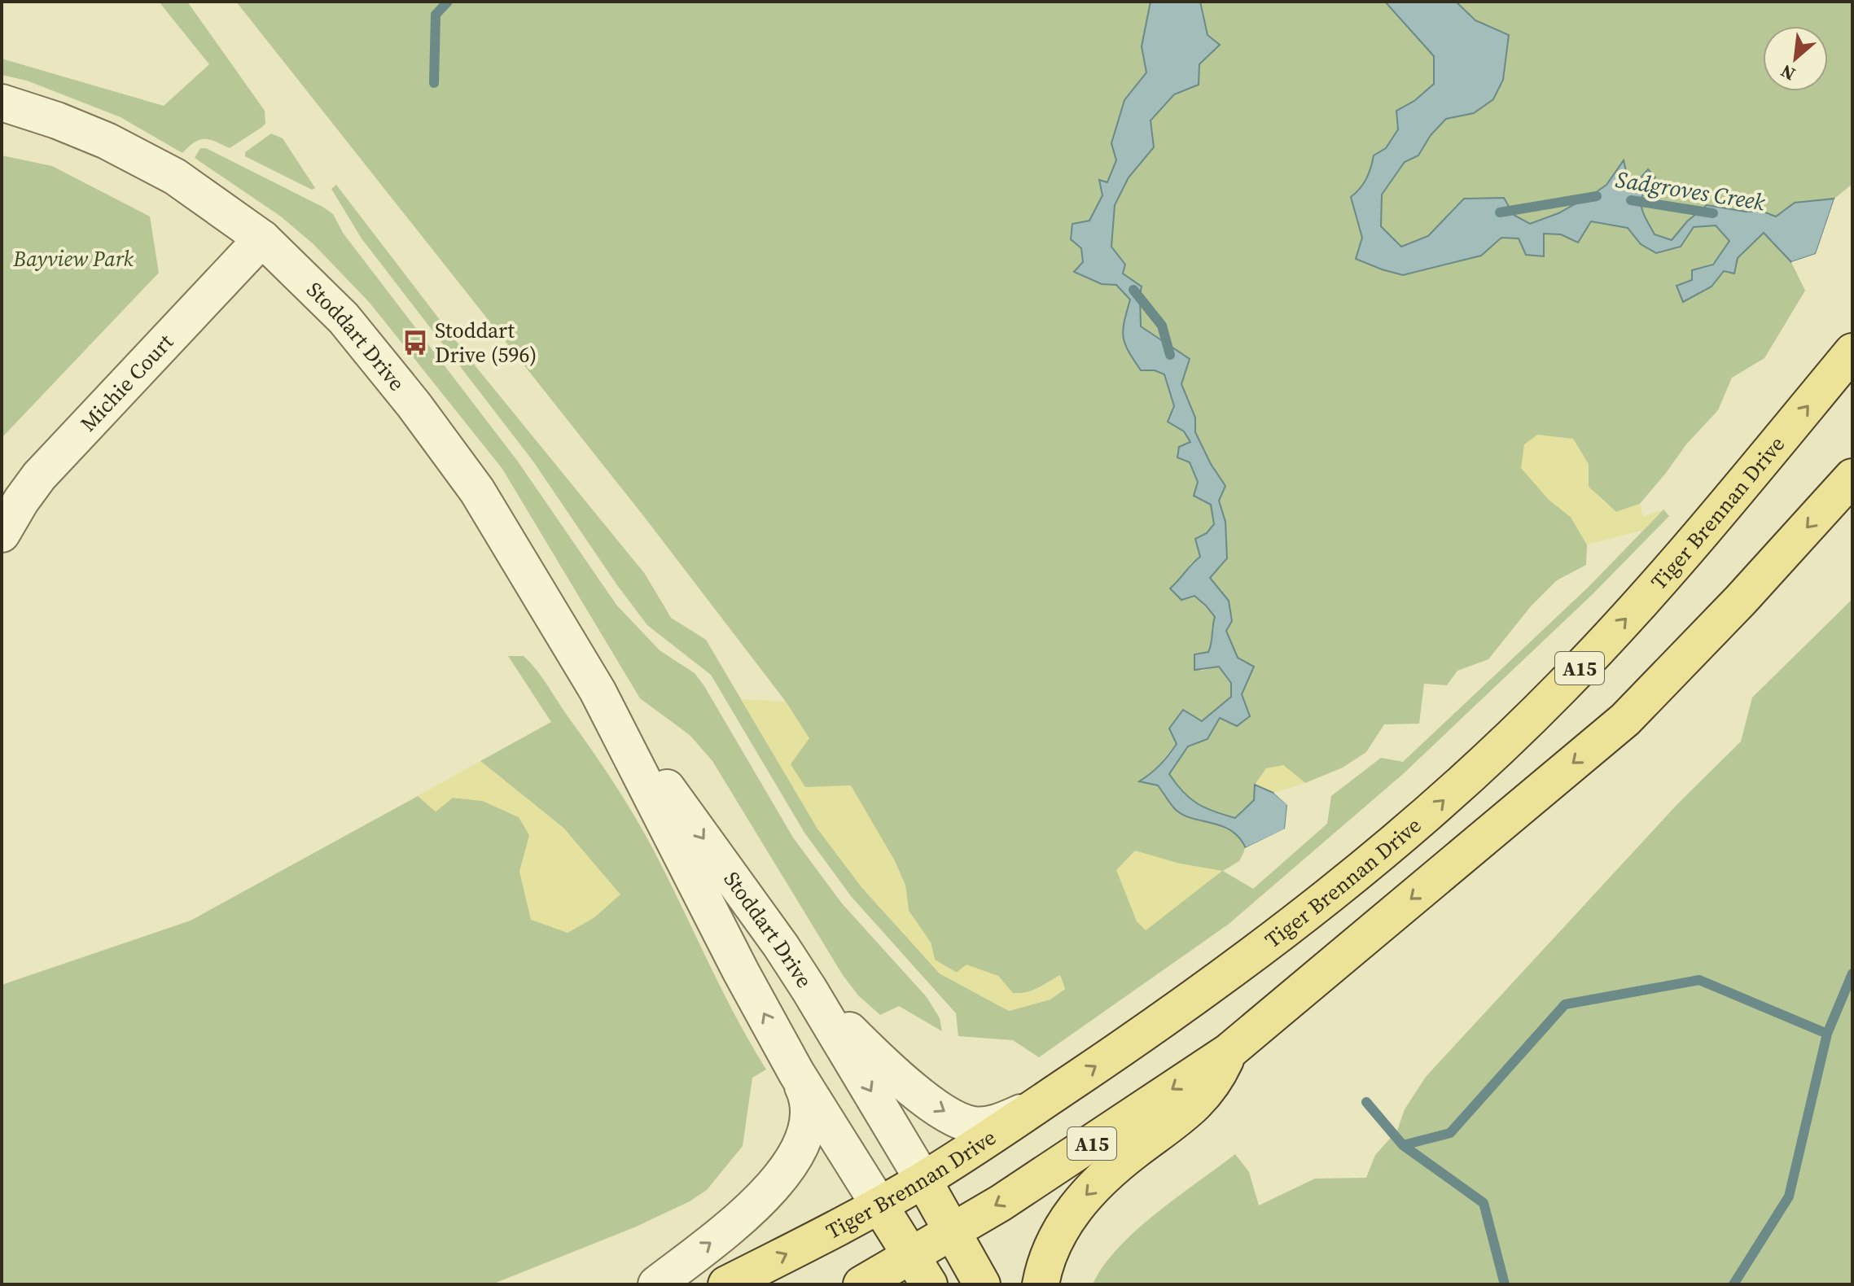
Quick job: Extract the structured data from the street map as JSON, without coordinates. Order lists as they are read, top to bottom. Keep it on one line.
{"streets":{"main road":["Tiger Brennan Drive","A15"],"street":["Stoddart Drive","Michie Court"]},"crossings":[["Stoddart Drive","Michie Court"],["Stoddart Drive","Tiger Brennan Drive"]],"water":["Sadgroves Creek"],"parks":["Bayview Park"],"places":{"bus stop":["Stoddart Drive (596)"]},"north":"bottom left"}
